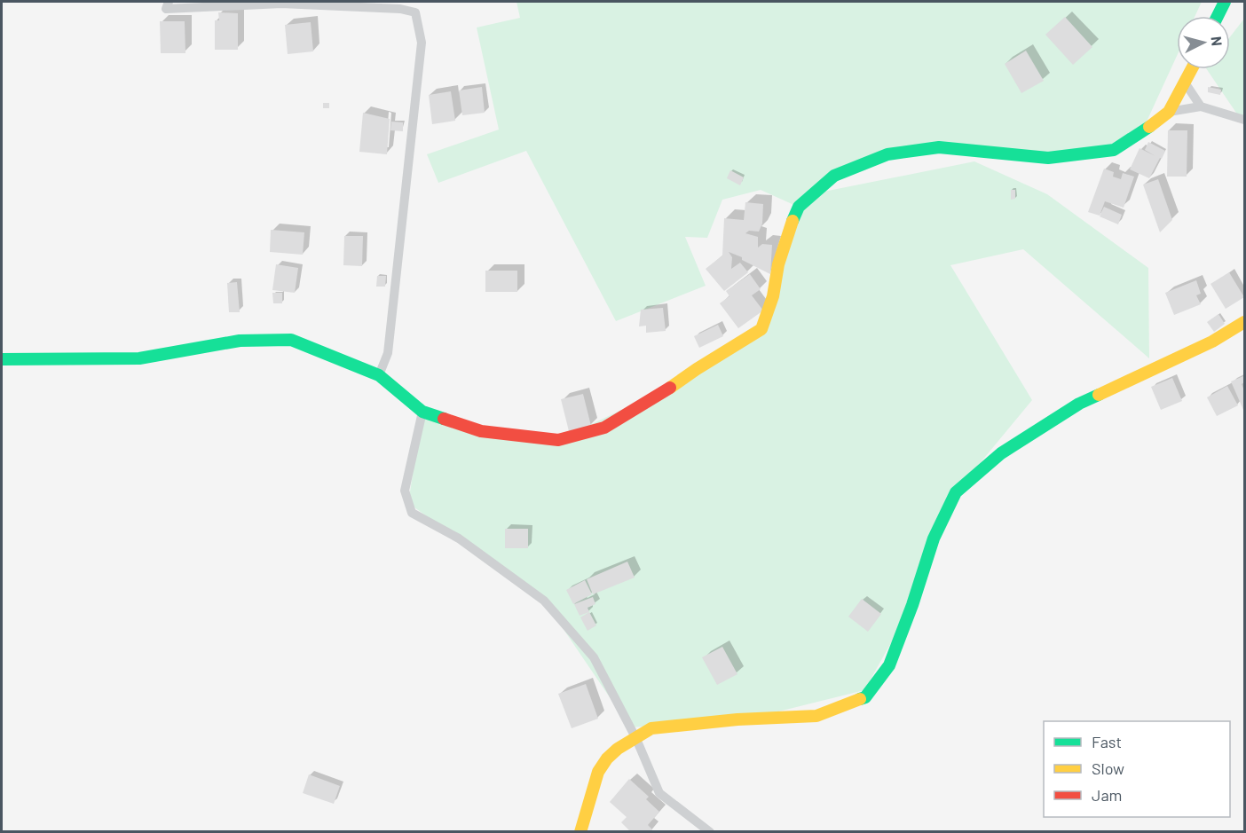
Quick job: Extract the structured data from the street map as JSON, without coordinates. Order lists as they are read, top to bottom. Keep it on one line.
{"legend":["Fast","Slow","Jam"],"north":"right"}
